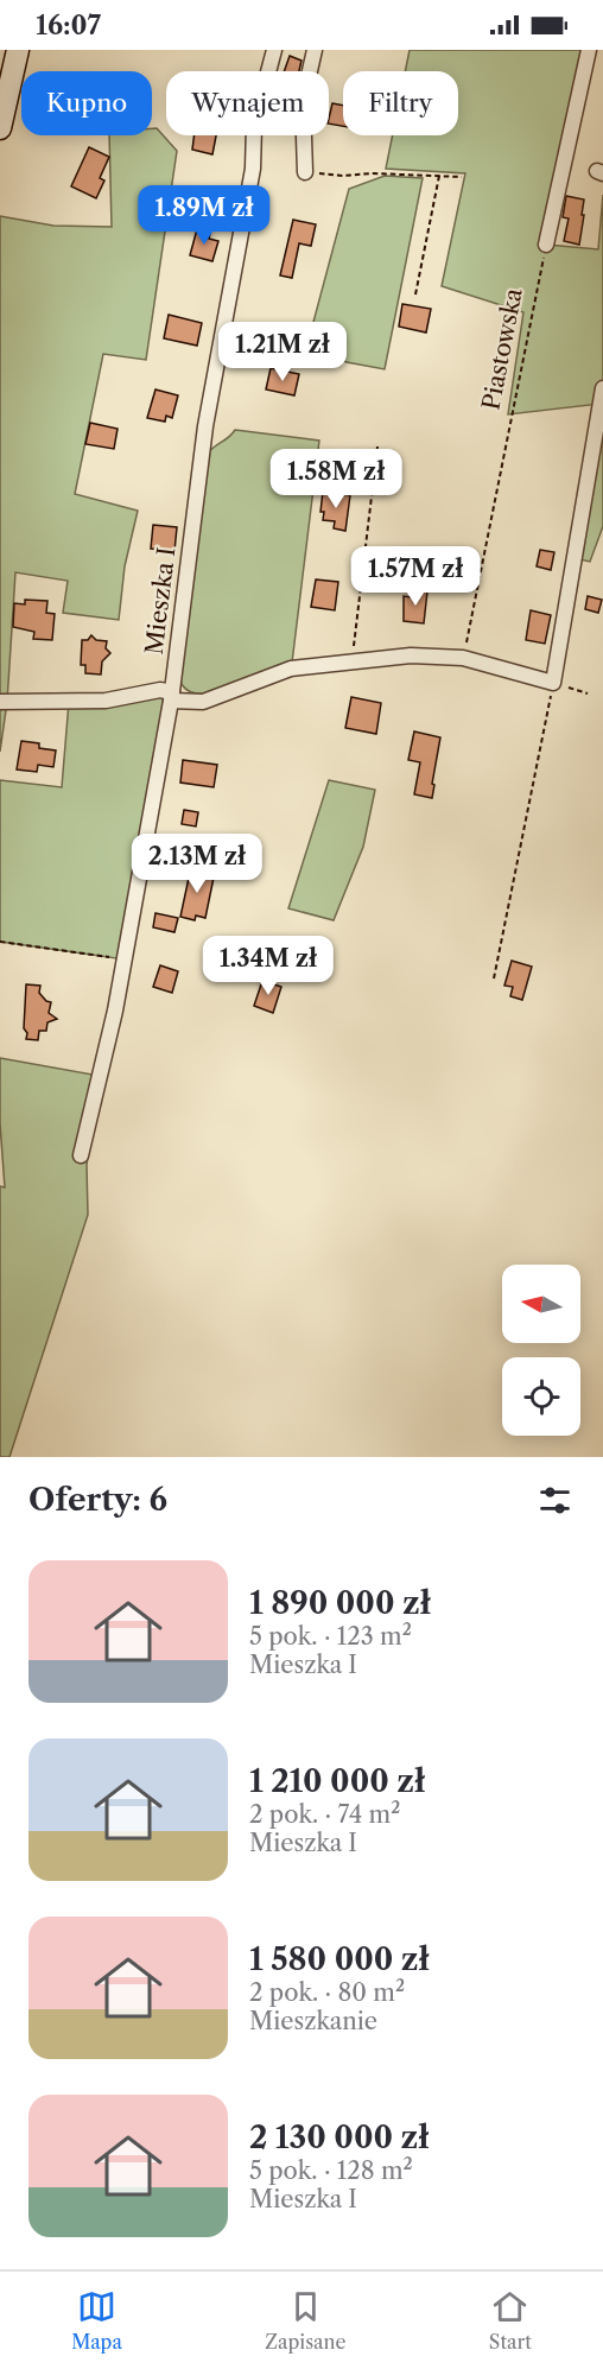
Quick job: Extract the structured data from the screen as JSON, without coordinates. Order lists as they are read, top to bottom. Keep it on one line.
{"streets":{"street":["Mieszka I"],"path":["Piastowska"]},"north":"left","page":{"status":"16:07","chip":["Kupno","Wynajem","Filtry"],"price":["1.89M zł","1.21M zł","1.58M zł","1.57M zł","2.13M zł","1.34M zł"],"heading":"Oferty: 6","list":[{"name":"1 890 000 zł","note":"5 pok. · 123 m² · Mieszka I"},{"name":"1 210 000 zł","note":"2 pok. · 74 m² · Mieszka I"},{"name":"1 580 000 zł","note":"2 pok. · 80 m² · Mieszkanie"},{"name":"2 130 000 zł","note":"5 pok. · 128 m² · Mieszka I"}],"tabs":["Mapa","Zapisane","Start"]}}
